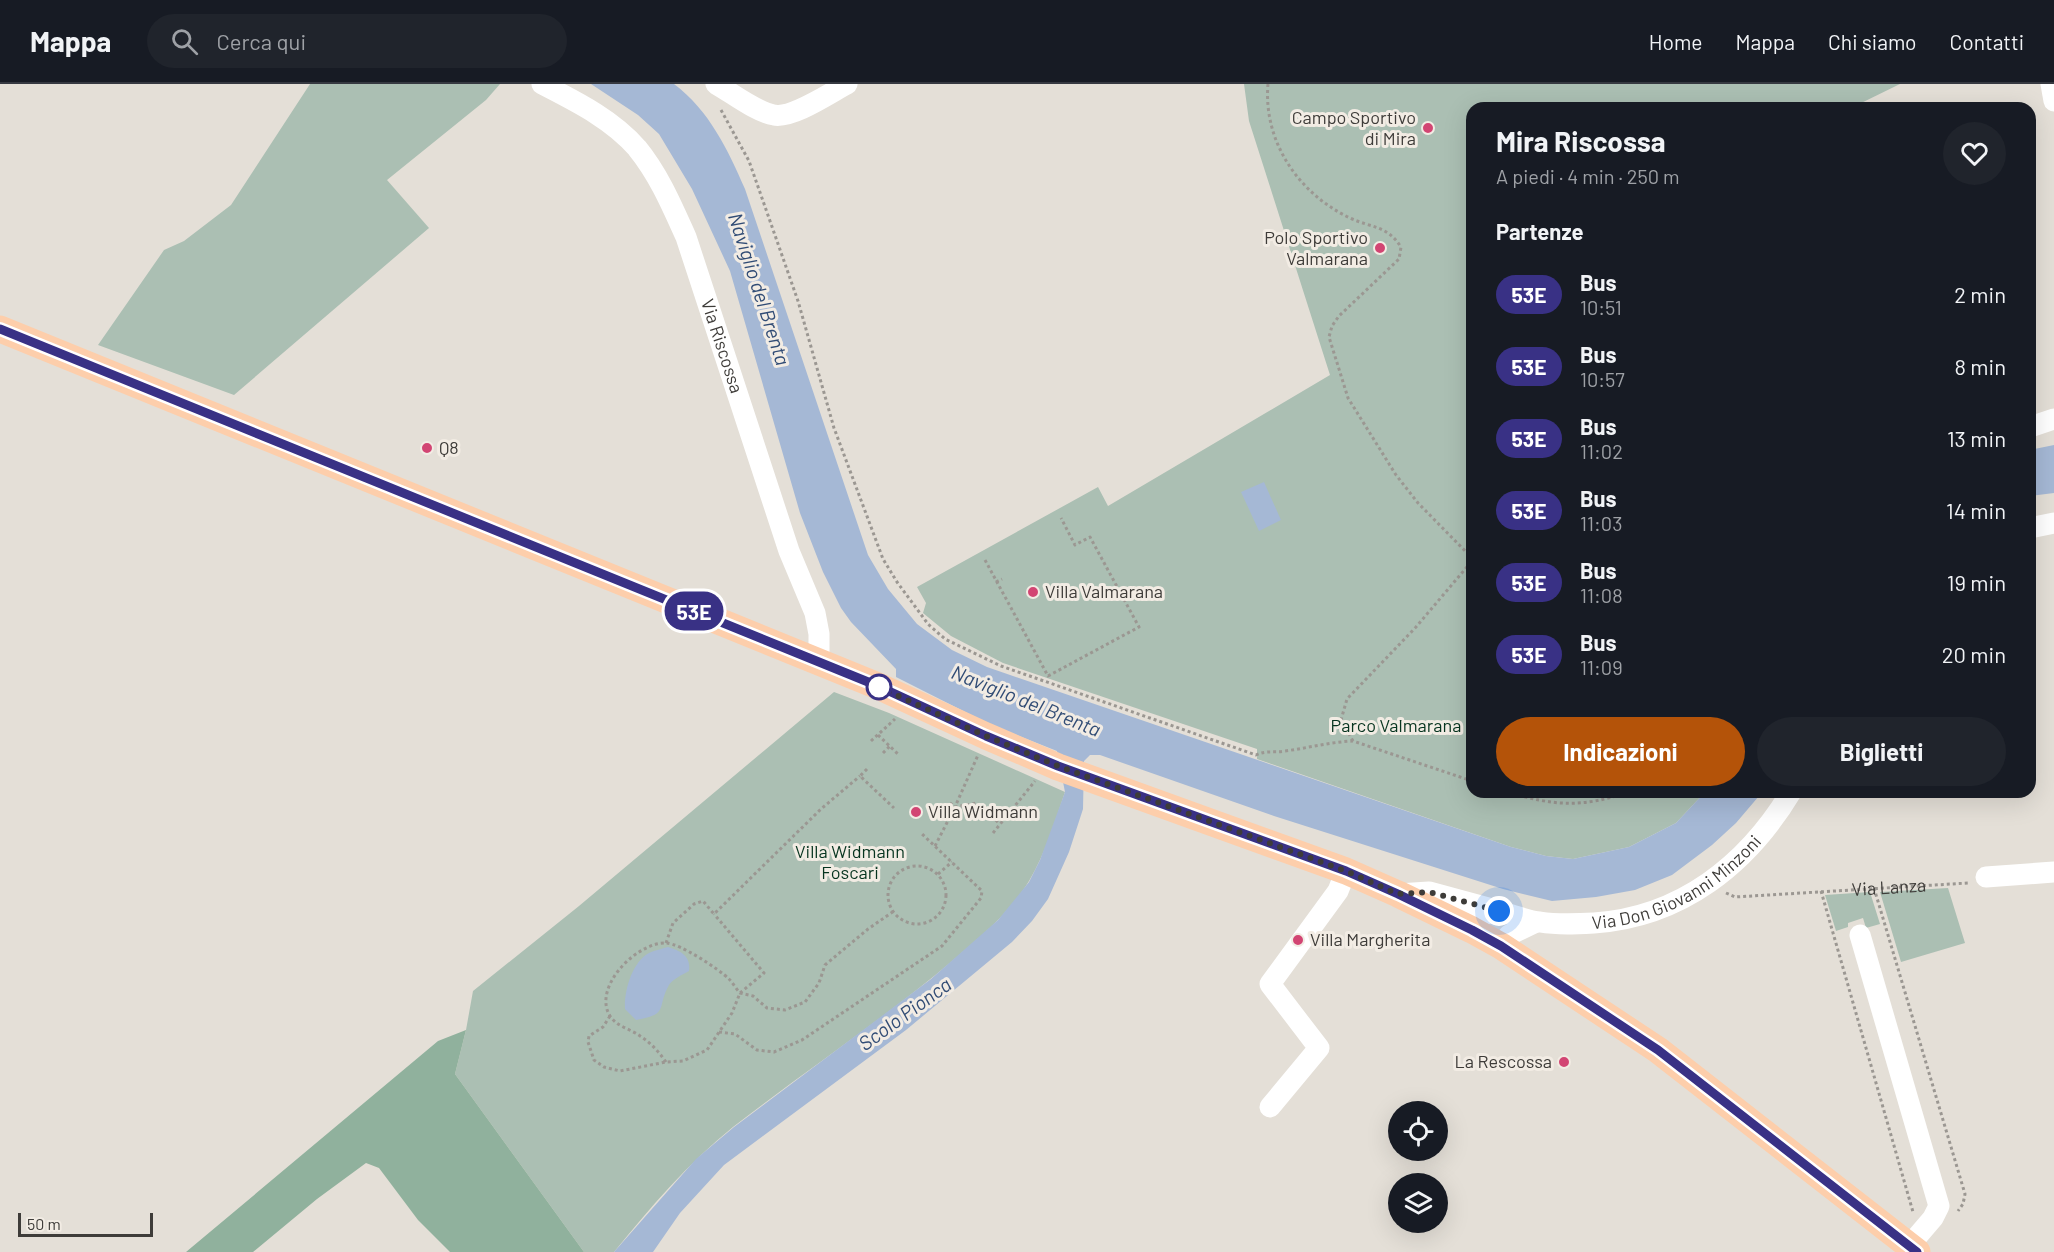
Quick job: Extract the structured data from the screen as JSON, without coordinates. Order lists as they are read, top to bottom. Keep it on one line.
{"streets":{"street":["Via Riscossa","Via Don Giovanni Minzoni"],"path":["Via Lanza"]},"water":["Naviglio del Brenta","Scolo Pionca"],"parks":["Parco Valmarana","Villa Widmann Foscari"],"places":["Campo Sportivo di Mira","Polo Sportivo Valmarana","Q8","Villa Valmarana","Villa Widmann","Villa Margherita","La Rescossa"],"lines":["bus line 53E"],"scale_bar":"50 m","page":{"header":"Mappa","search":"Cerca qui","nav":["Home","Mappa","Chi siamo","Contatti"],"on_map":"53E","heading":[["Mira Riscossa","A piedi · 4 min · 250 m"],"Partenze"],"list":[{"mark":"53E","name":"Bus","note":"10:51","value":"2 min"},{"mark":"53E","name":"Bus","note":"10:57","value":"8 min"},{"mark":"53E","name":"Bus","note":"11:02","value":"13 min"},{"mark":"53E","name":"Bus","note":"11:03","value":"14 min"},{"mark":"53E","name":"Bus","note":"11:08","value":"19 min"},{"mark":"53E","name":"Bus","note":"11:09","value":"20 min"}],"buttons":["Indicazioni","Biglietti"],"scale":"50 m"}}
